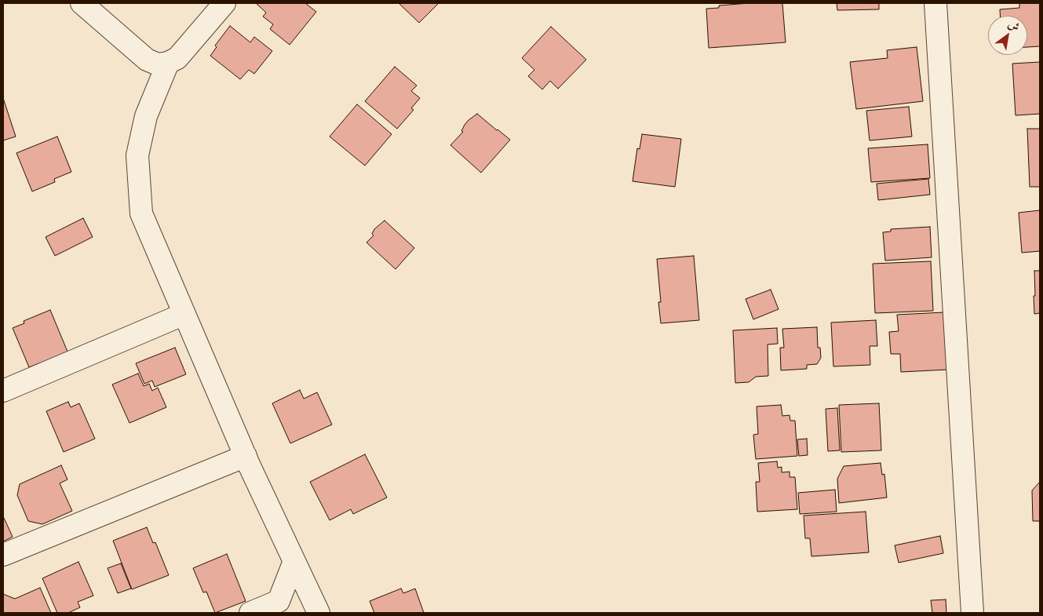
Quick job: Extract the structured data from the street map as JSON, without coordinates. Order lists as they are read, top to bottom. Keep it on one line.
{"north":"top right"}
